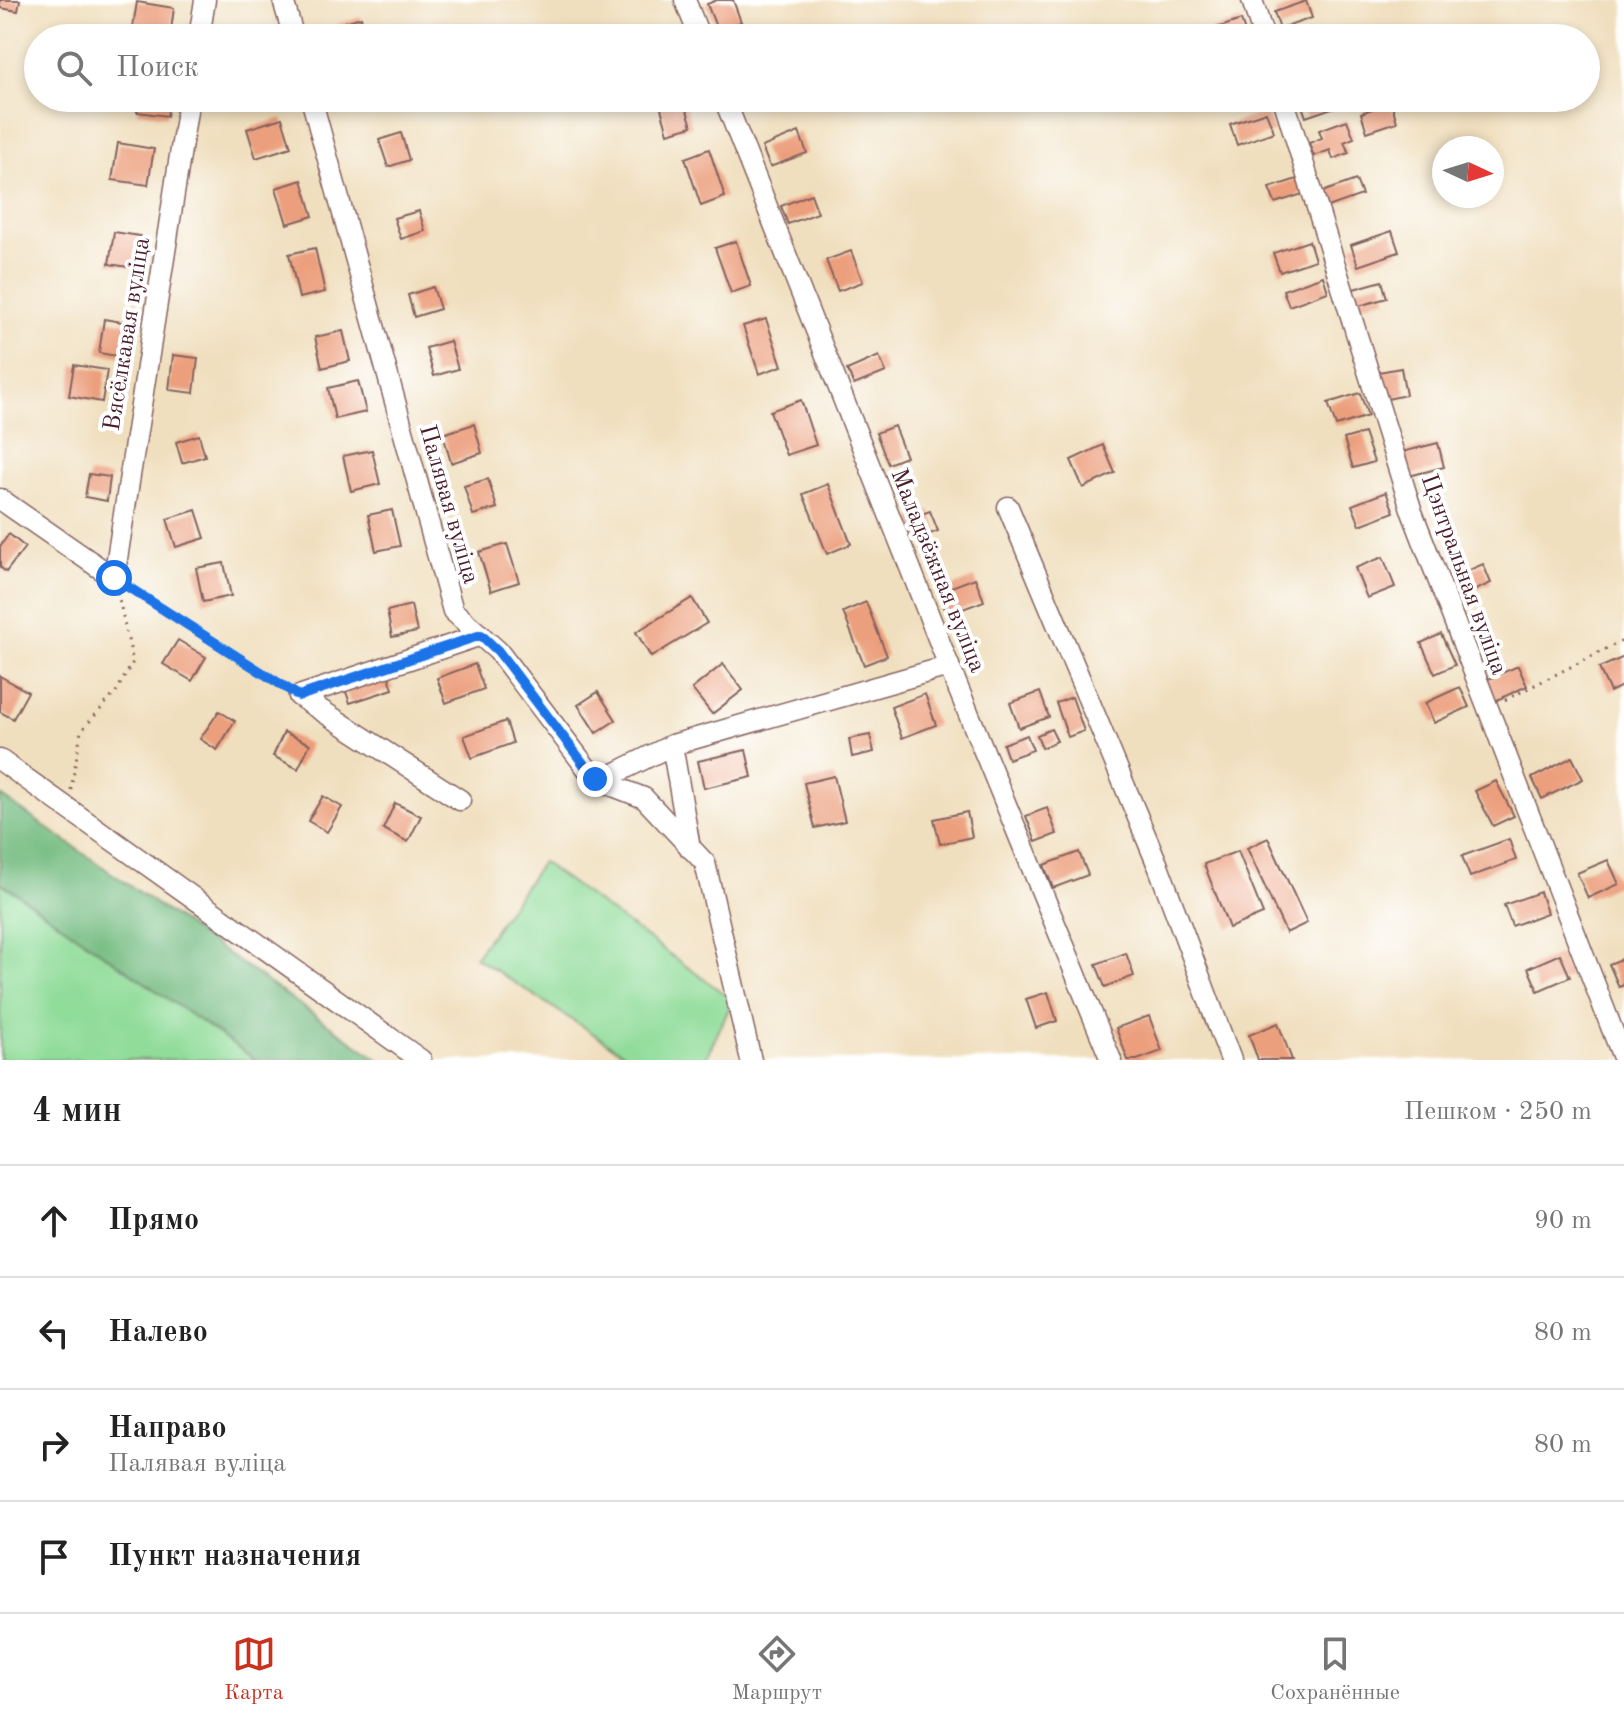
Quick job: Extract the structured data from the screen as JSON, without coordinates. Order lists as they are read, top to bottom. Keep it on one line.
{"streets":{"street":["Вясёлкавая вуліца","Палявая вуліца","Маладзёжная вуліца","Цэнтральная вуліца"]},"north":"right","page":{"search":"Поиск","heading":["4 мин","Пешком · 250 m"],"list":[["Прямо","90 m"],["Налево","80 m"],["Направо","Палявая вуліца","80 m"],"Пункт назначения"],"nav":["Карта","Маршрут","Сохранённые"]}}
